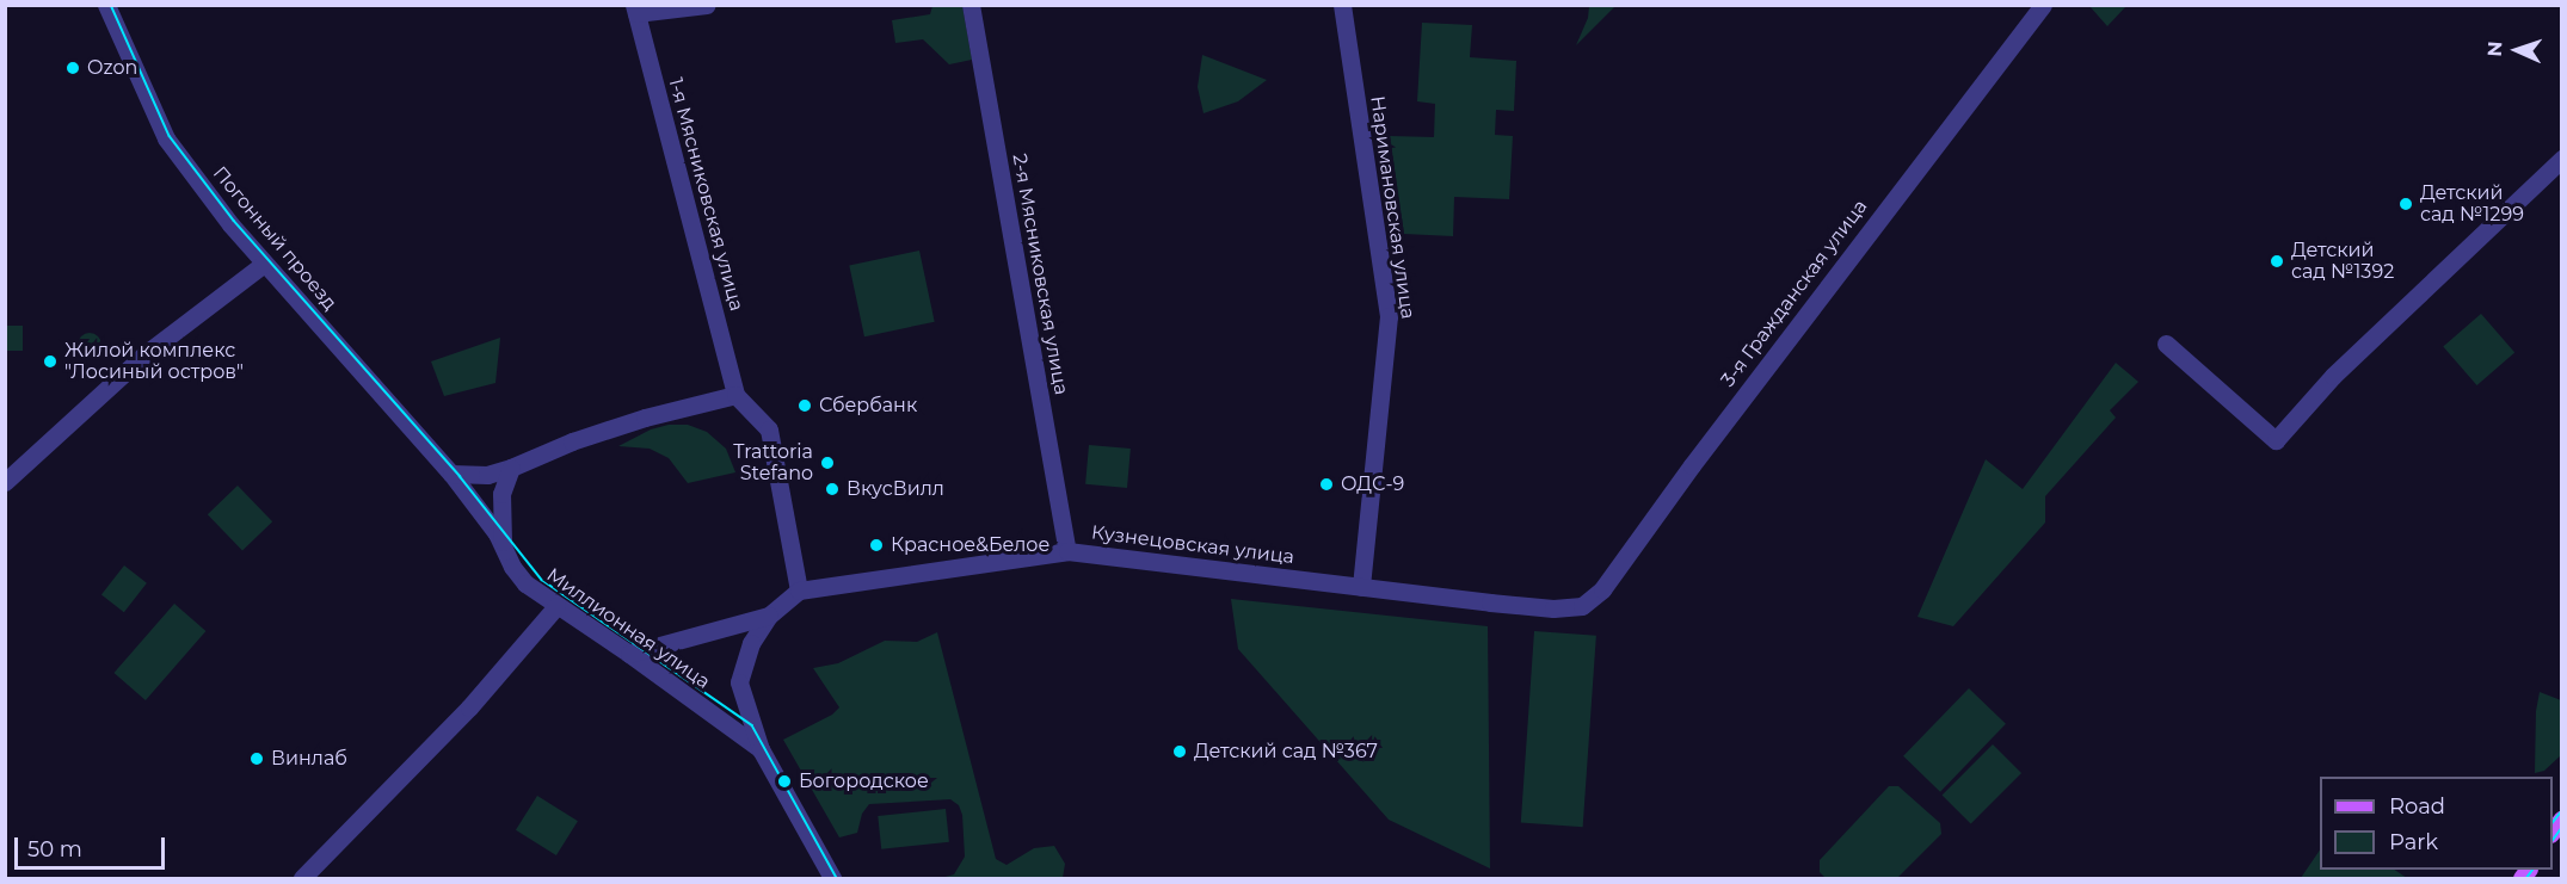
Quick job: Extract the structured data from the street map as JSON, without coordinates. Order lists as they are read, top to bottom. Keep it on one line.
{"streets":{"street":["1-я Мясниковская улица","Наримановская улица","Погонный проезд","2-я Мясниковская улица","3-я Гражданская улица","Кузнецовская улица","Миллионная улица"]},"crossings":[["Наримановская улица","Кузнецовская улица"],["Погонный проезд","Миллионная улица"],["2-я Мясниковская улица","Кузнецовская улица"],["3-я Гражданская улица","Кузнецовская улица"],["Кузнецовская улица","Миллионная улица"]],"places":["Ozon","Детский сад №1299","Детский сад №1392","Жилой комплекс \"Лосиный остров\"","Сбербанк","Trattoria Stefano","ОДС-9","ВкусВилл","Красное&Белое","Детский сад №367","Винлаб","Богородское"],"legend":["Road","Park"],"scale_bar":"50 m","north":"left"}
